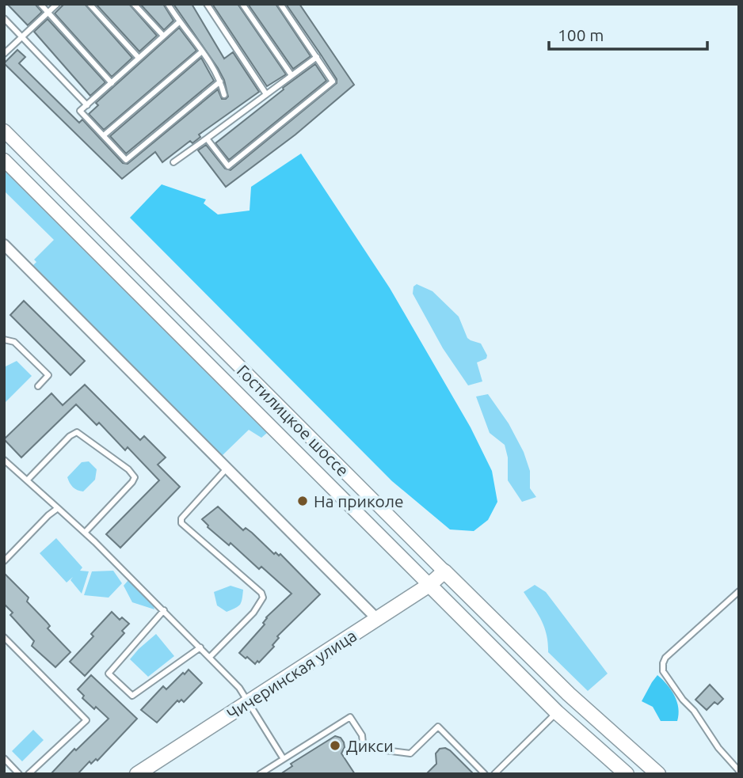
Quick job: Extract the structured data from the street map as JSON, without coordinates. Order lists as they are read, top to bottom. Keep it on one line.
{"streets":{"main road":["Гостилицкое шоссе","Чичеринская улица"]},"crossings":[["Гостилицкое шоссе","Чичеринская улица"]],"places":["На приколе","Дикси"],"scale_bar":"100 m"}
